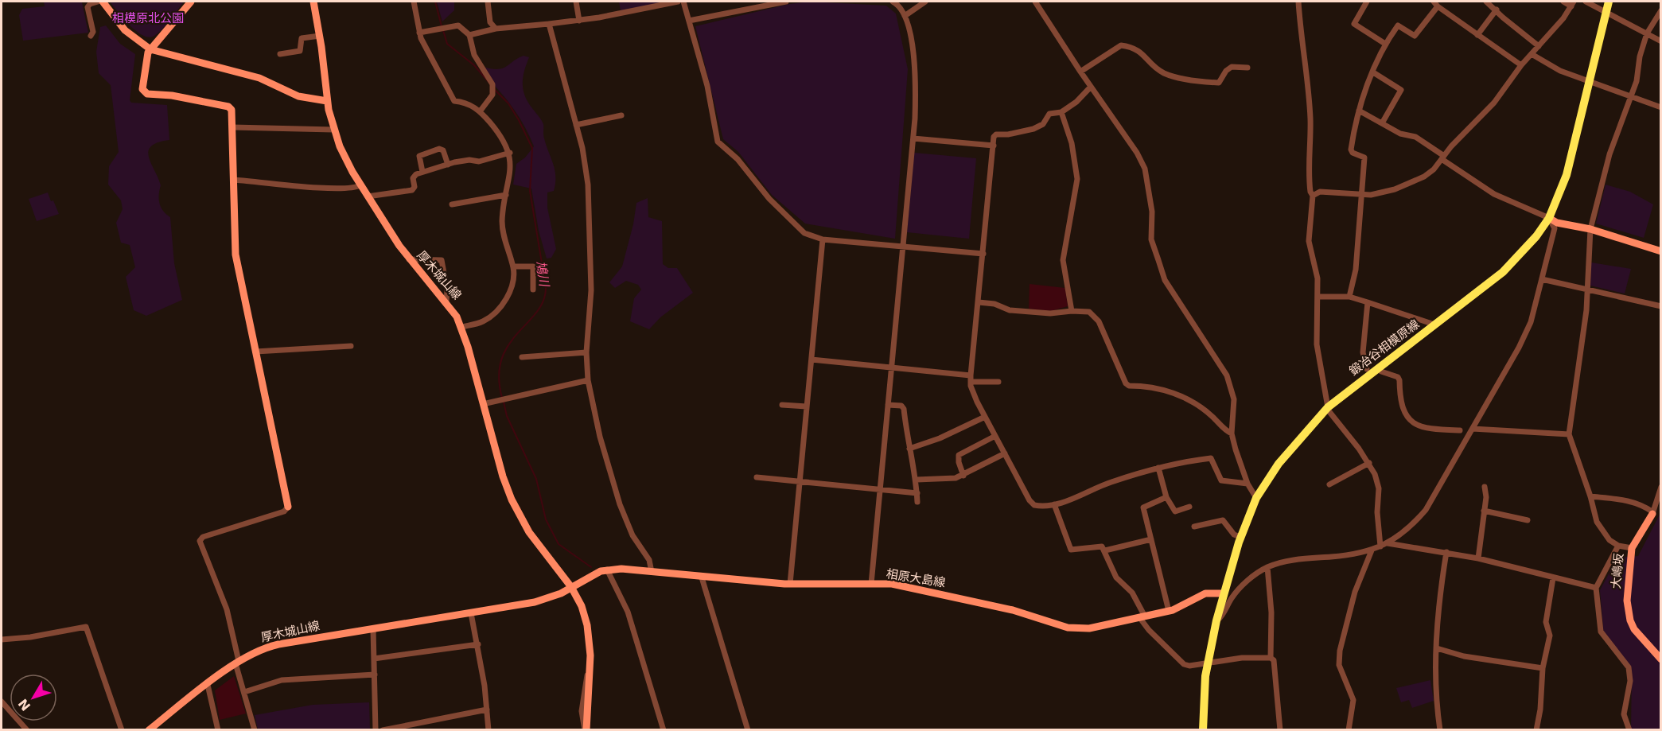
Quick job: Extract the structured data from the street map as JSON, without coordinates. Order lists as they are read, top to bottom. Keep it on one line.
{"streets":{"main road":["鍛冶谷相模原線"],"street":["厚木城山線","大嶋坂","相原大島線"]},"crossings":[["厚木城山線","相原大島線"],["鍛冶谷相模原線","相原大島線"]],"water":["鳩川"],"parks":["相模原北公園"],"north":"bottom left"}
